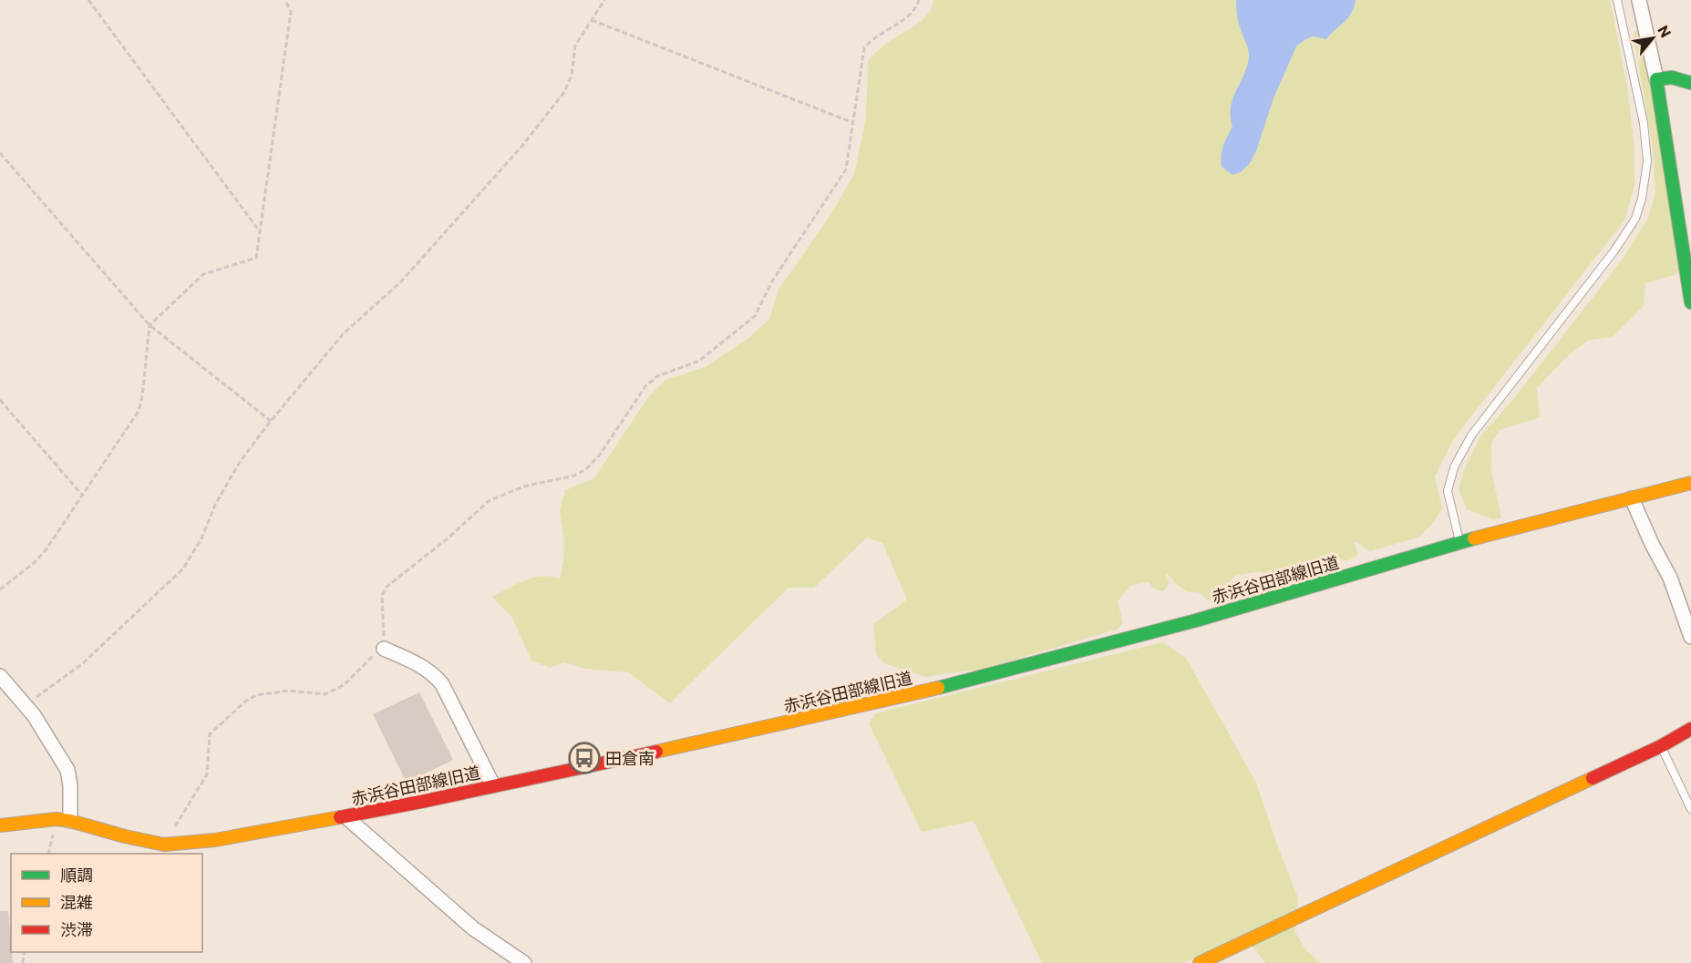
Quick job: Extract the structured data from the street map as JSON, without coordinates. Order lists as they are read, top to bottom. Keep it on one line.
{"streets":{"street":["赤浜谷田部線旧道"]},"places":{"bus stop":["田倉南"]},"legend":["順調","混雑","渋滞"],"north":"top right"}
